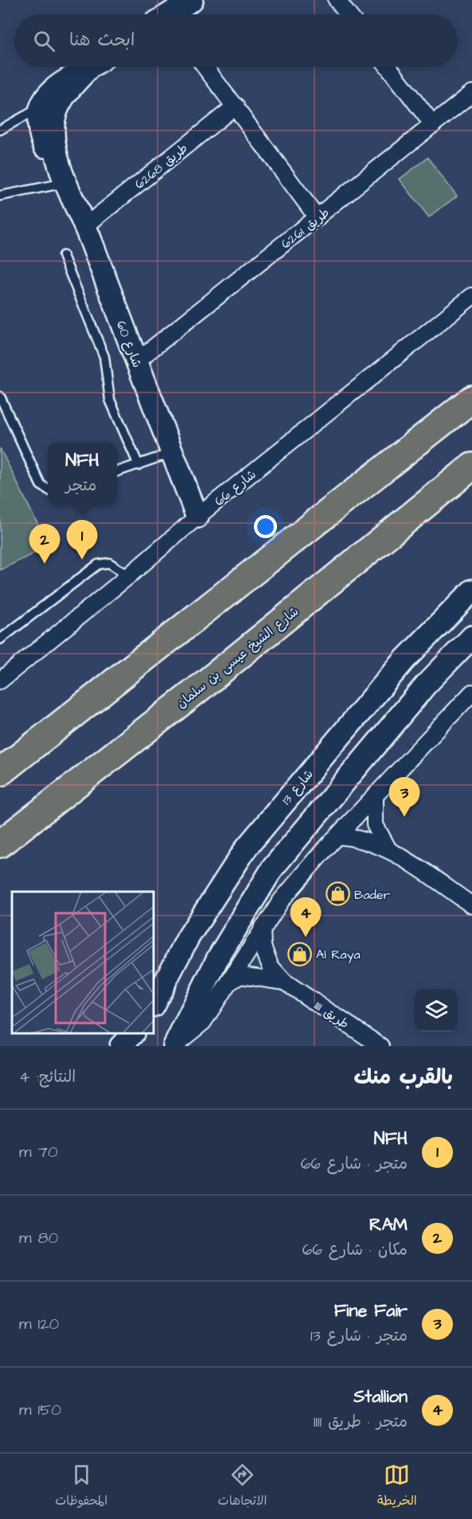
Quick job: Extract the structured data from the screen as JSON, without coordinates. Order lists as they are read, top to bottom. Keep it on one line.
{"streets":{"highway":["شارع الشيخ عيسى بن سلمان"],"street":["طريق 6268","طريق 6261","شارع 60","شارع 66","شارع 13","طريق 1111"]},"crossings":[["طريق 6268","شارع 60"],["طريق 6261","شارع 60"],["شارع 60","شارع 66"]],"places":{"shop":["Bader","Al Raya"]},"page":{"search":"ابحث هنا","popup":["NFH","متجر"],"pins":["1","2","3","4"],"heading":["بالقرب منك","النتائج: 4"],"list":[{"mark":"1","name":"NFH","note":"متجر · شارع 66","value":"70 m"},{"mark":"2","name":"RAM","note":"مكان · شارع 66","value":"80 m"},{"mark":"3","name":"Fine Fair","note":"متجر · شارع 13","value":"120 m"},{"mark":"4","name":"Stallion","note":"متجر · طريق 1111","value":"150 m"}],"nav":["الخريطة","الاتجاهات","المحفوظات"]}}
